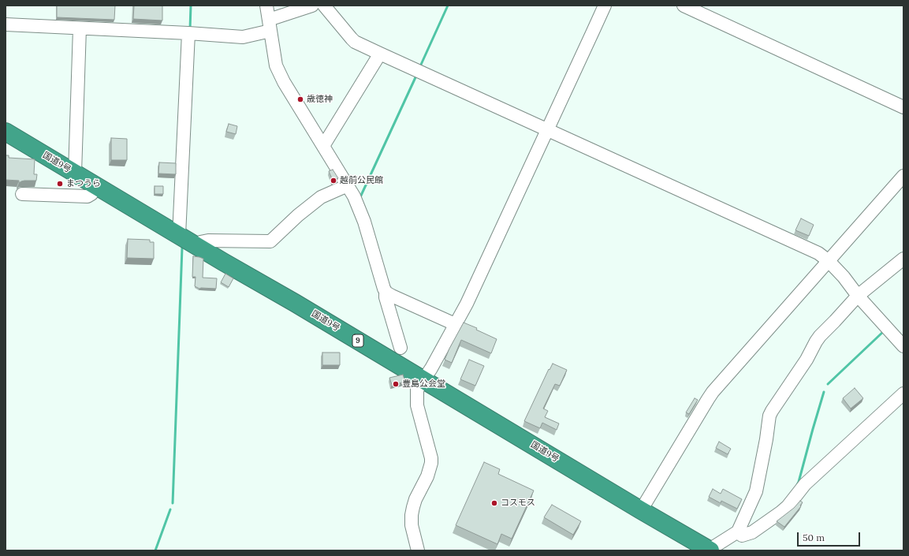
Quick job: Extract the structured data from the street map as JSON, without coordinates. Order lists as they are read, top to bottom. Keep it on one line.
{"streets":{"highway":["国道9号","9"]},"places":["歳徳神","越前公民館","まつうら","豊島公会堂","コスモス"],"scale_bar":"50 m"}
